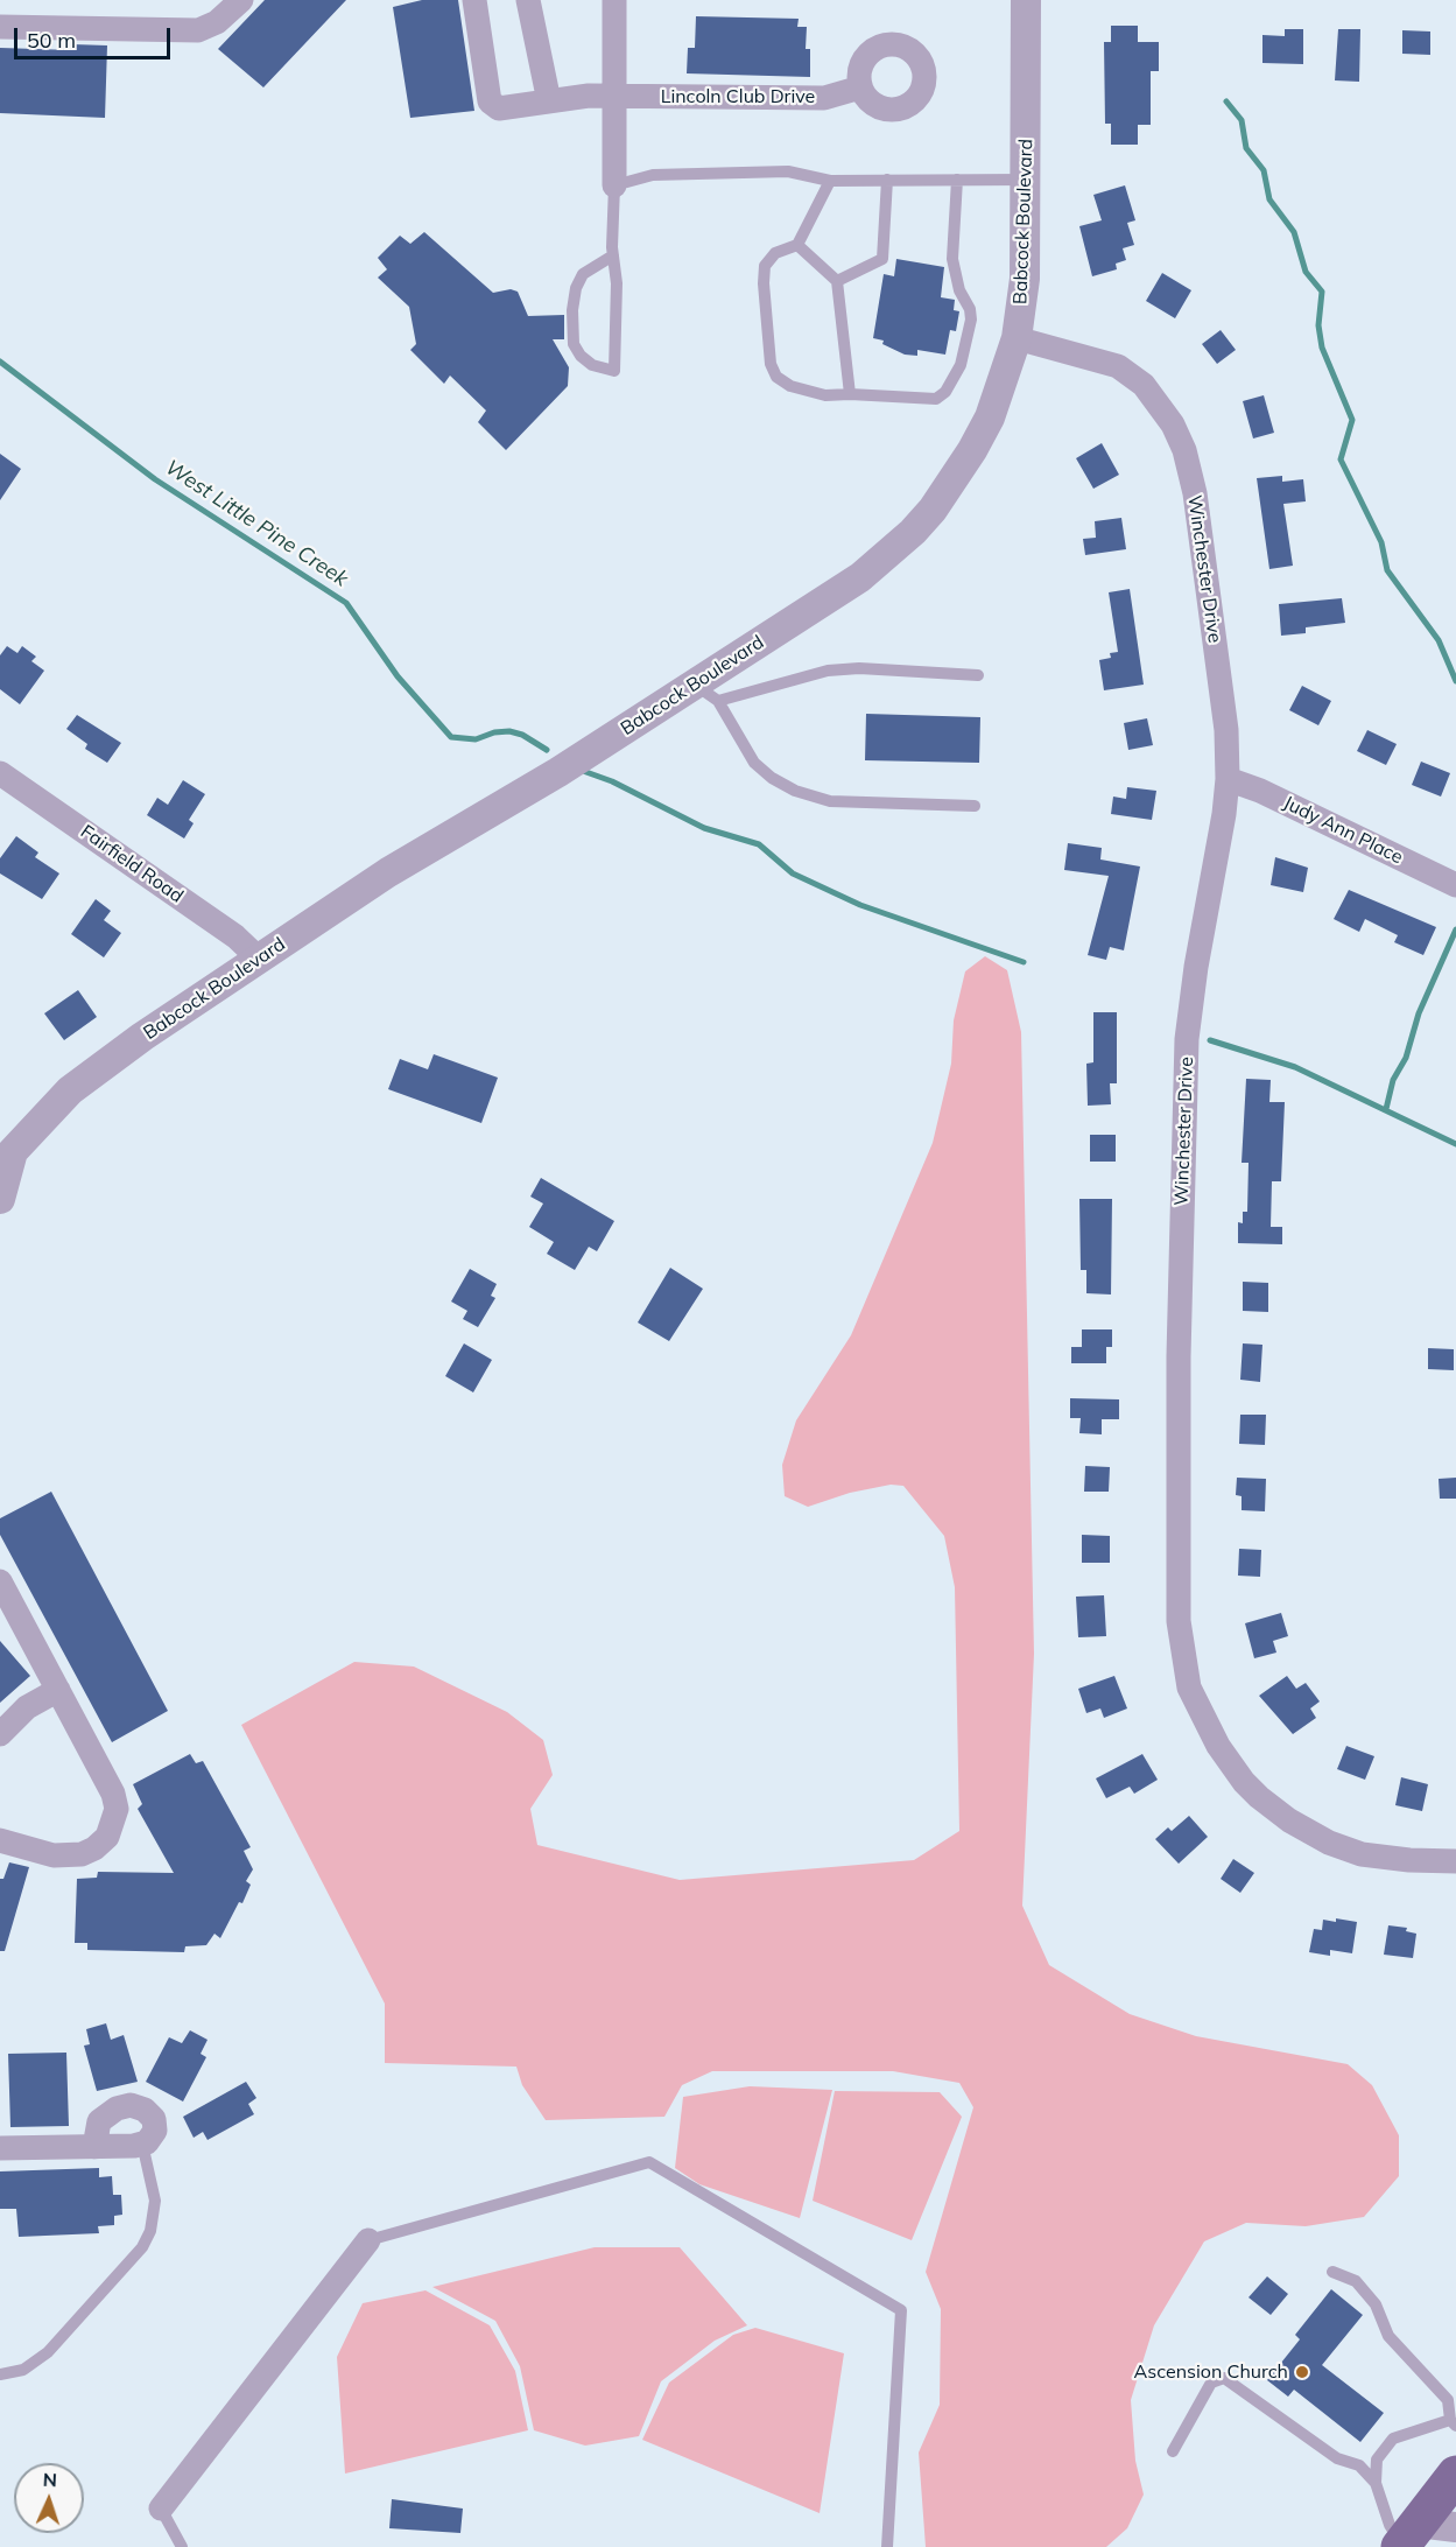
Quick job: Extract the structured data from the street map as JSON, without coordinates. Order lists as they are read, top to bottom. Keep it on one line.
{"streets":{"street":["Lincoln Club Drive","Babcock Boulevard","Winchester Drive","Judy Ann Place","Fairfield Road"]},"crossings":[["Babcock Boulevard","Winchester Drive"],["Babcock Boulevard","Fairfield Road"],["Winchester Drive","Judy Ann Place"]],"water":["West Little Pine Creek"],"places":["Ascension Church"],"scale_bar":"50 m","north":"top"}
